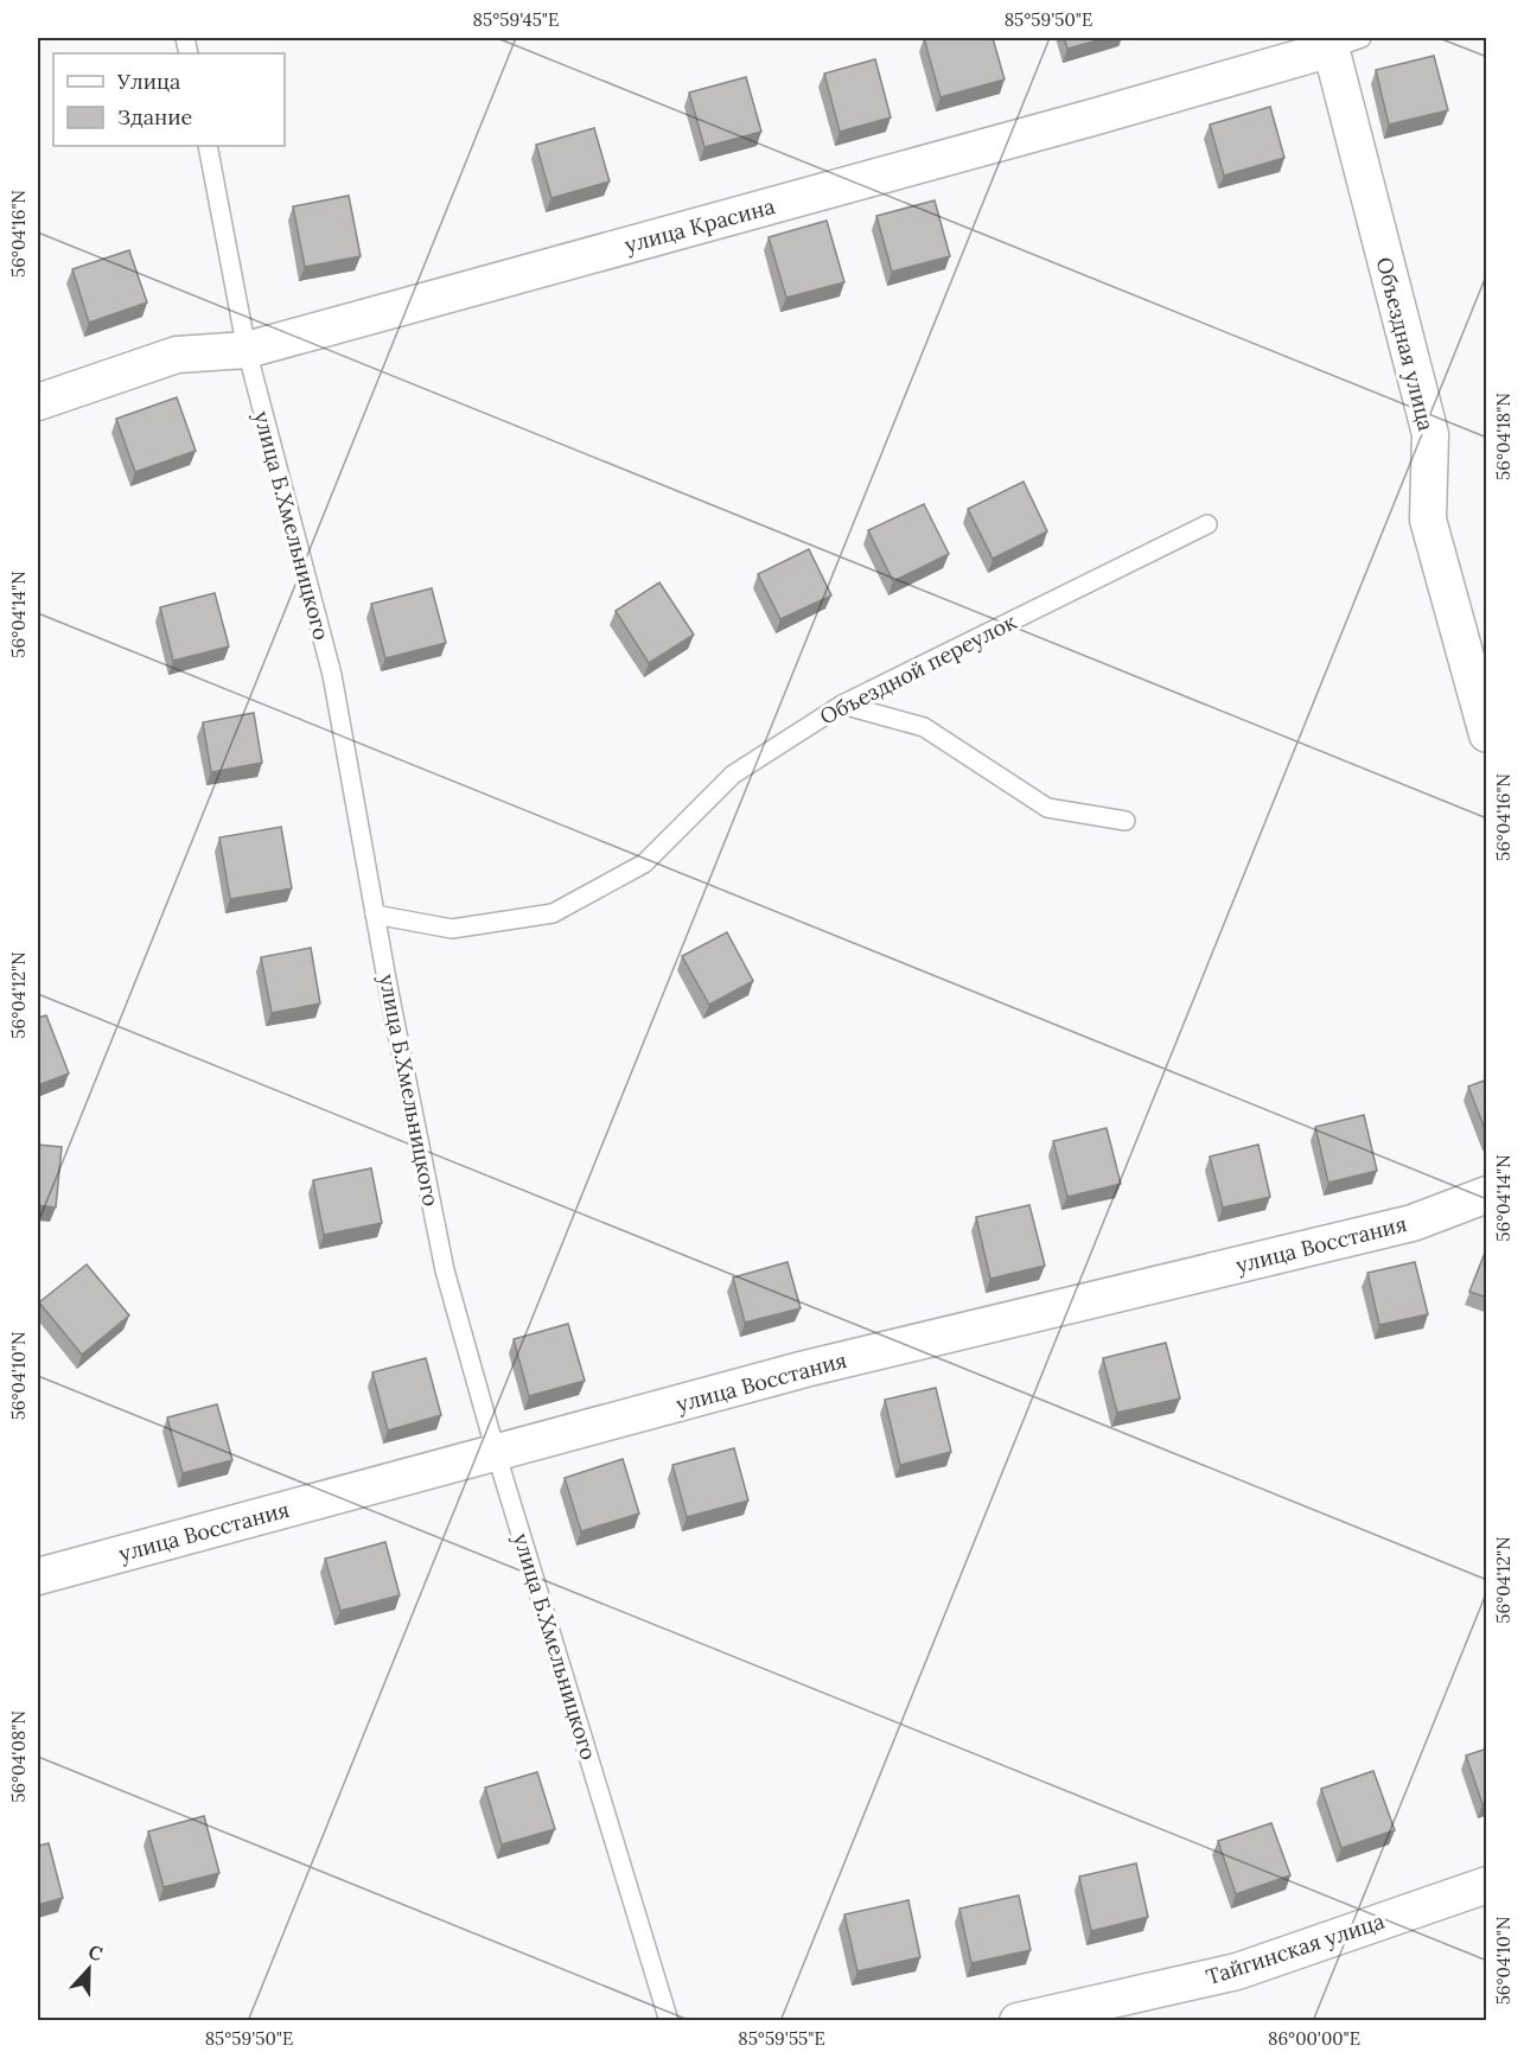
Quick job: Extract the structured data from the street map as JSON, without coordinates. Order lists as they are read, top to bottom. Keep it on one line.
{"streets":{"street":["улица Красина","Объездная улица","улица Восстания","Тайгинская улица"],"lane":["улица Б.Хмельницкого","Объездной переулок"]},"crossings":[["улица Красина","Объездная улица"],["улица Красина","улица Б.Хмельницкого"],["улица Б.Хмельницкого","Объездной переулок"],["улица Б.Хмельницкого","улица Восстания"]],"legend":["Улица","Здание"],"north":"top","coordinates":["85°59'45\"E","85°59'50\"E","56°04'16\"N","56°04'18\"N","56°04'14\"N","56°04'12\"N","56°04'10\"N","56°04'08\"N","85°59'55\"E","86°00'00\"E"]}
